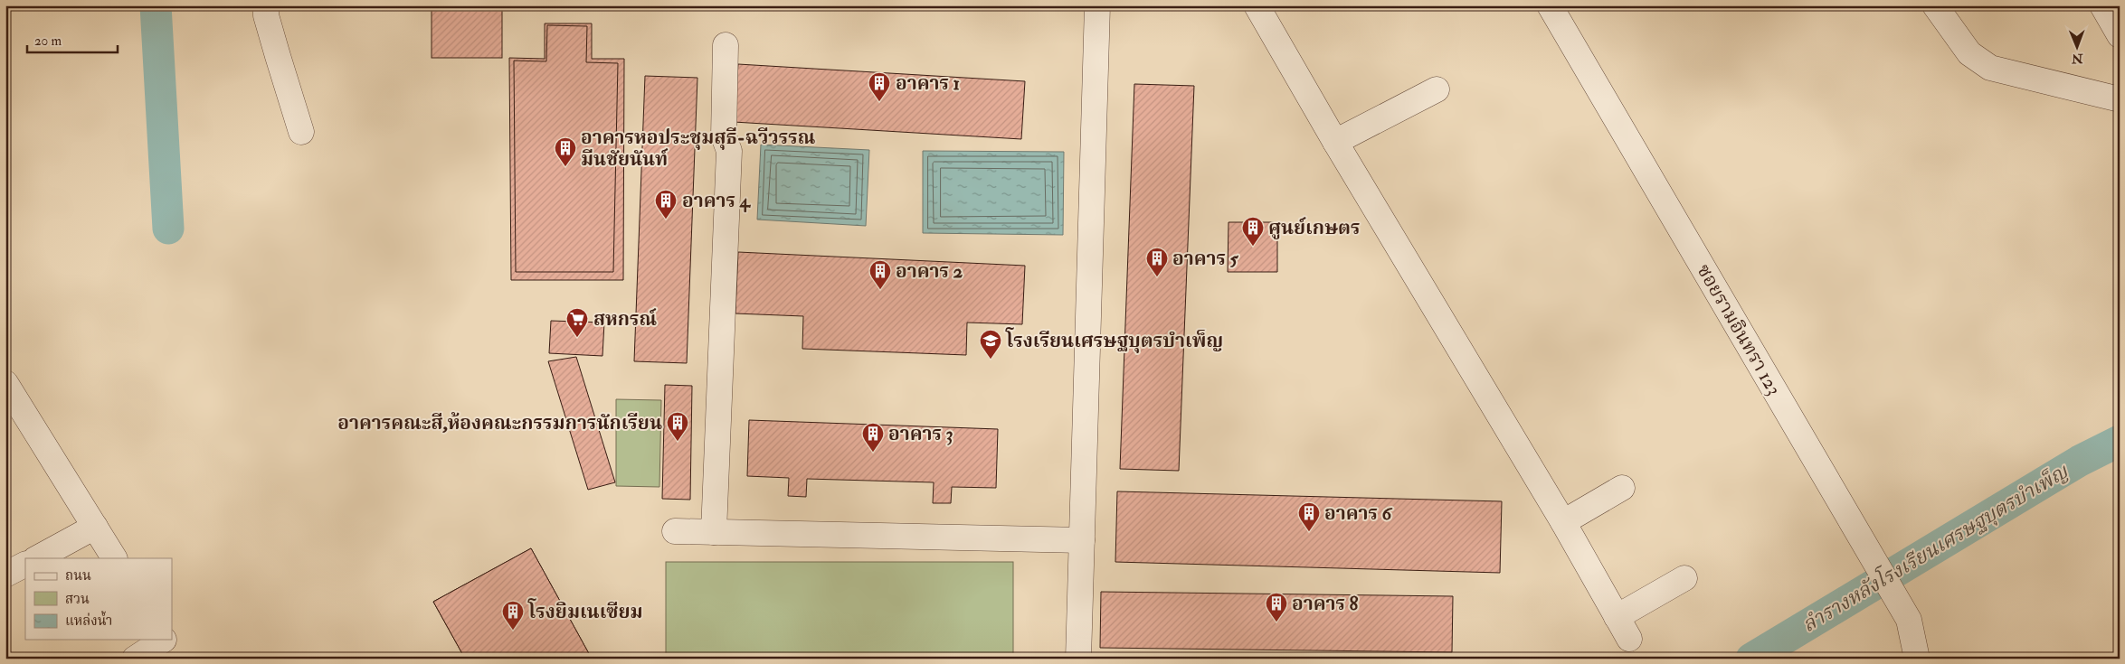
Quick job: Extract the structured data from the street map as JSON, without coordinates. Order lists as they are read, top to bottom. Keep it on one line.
{"streets":{"street":["ซอยรามอินทรา 123"]},"water":["ลำรางหลังโรงเรียนเศรษฐบุตรบำเพ็ญ"],"places":{"building":["อาคาร 1","อาคารหอประชุมสุธี-ฉวีวรรณ มีนชัยนันท์","อาคาร 4","ศูนย์เกษตร","อาคาร 5","อาคาร 2","อาคารคณะสี,ห้องคณะกรรมการนักเรียน","อาคาร 3","อาคาร 6","อาคาร 8","โรงยิมเนเซียม"],"supermarket":["สหกรณ์"],"school or university":["โรงเรียนเศรษฐบุตรบำเพ็ญ"]},"legend":["ถนน","สวน","แหล่งน้ำ"],"scale_bar":"20 m","north":"bottom"}
